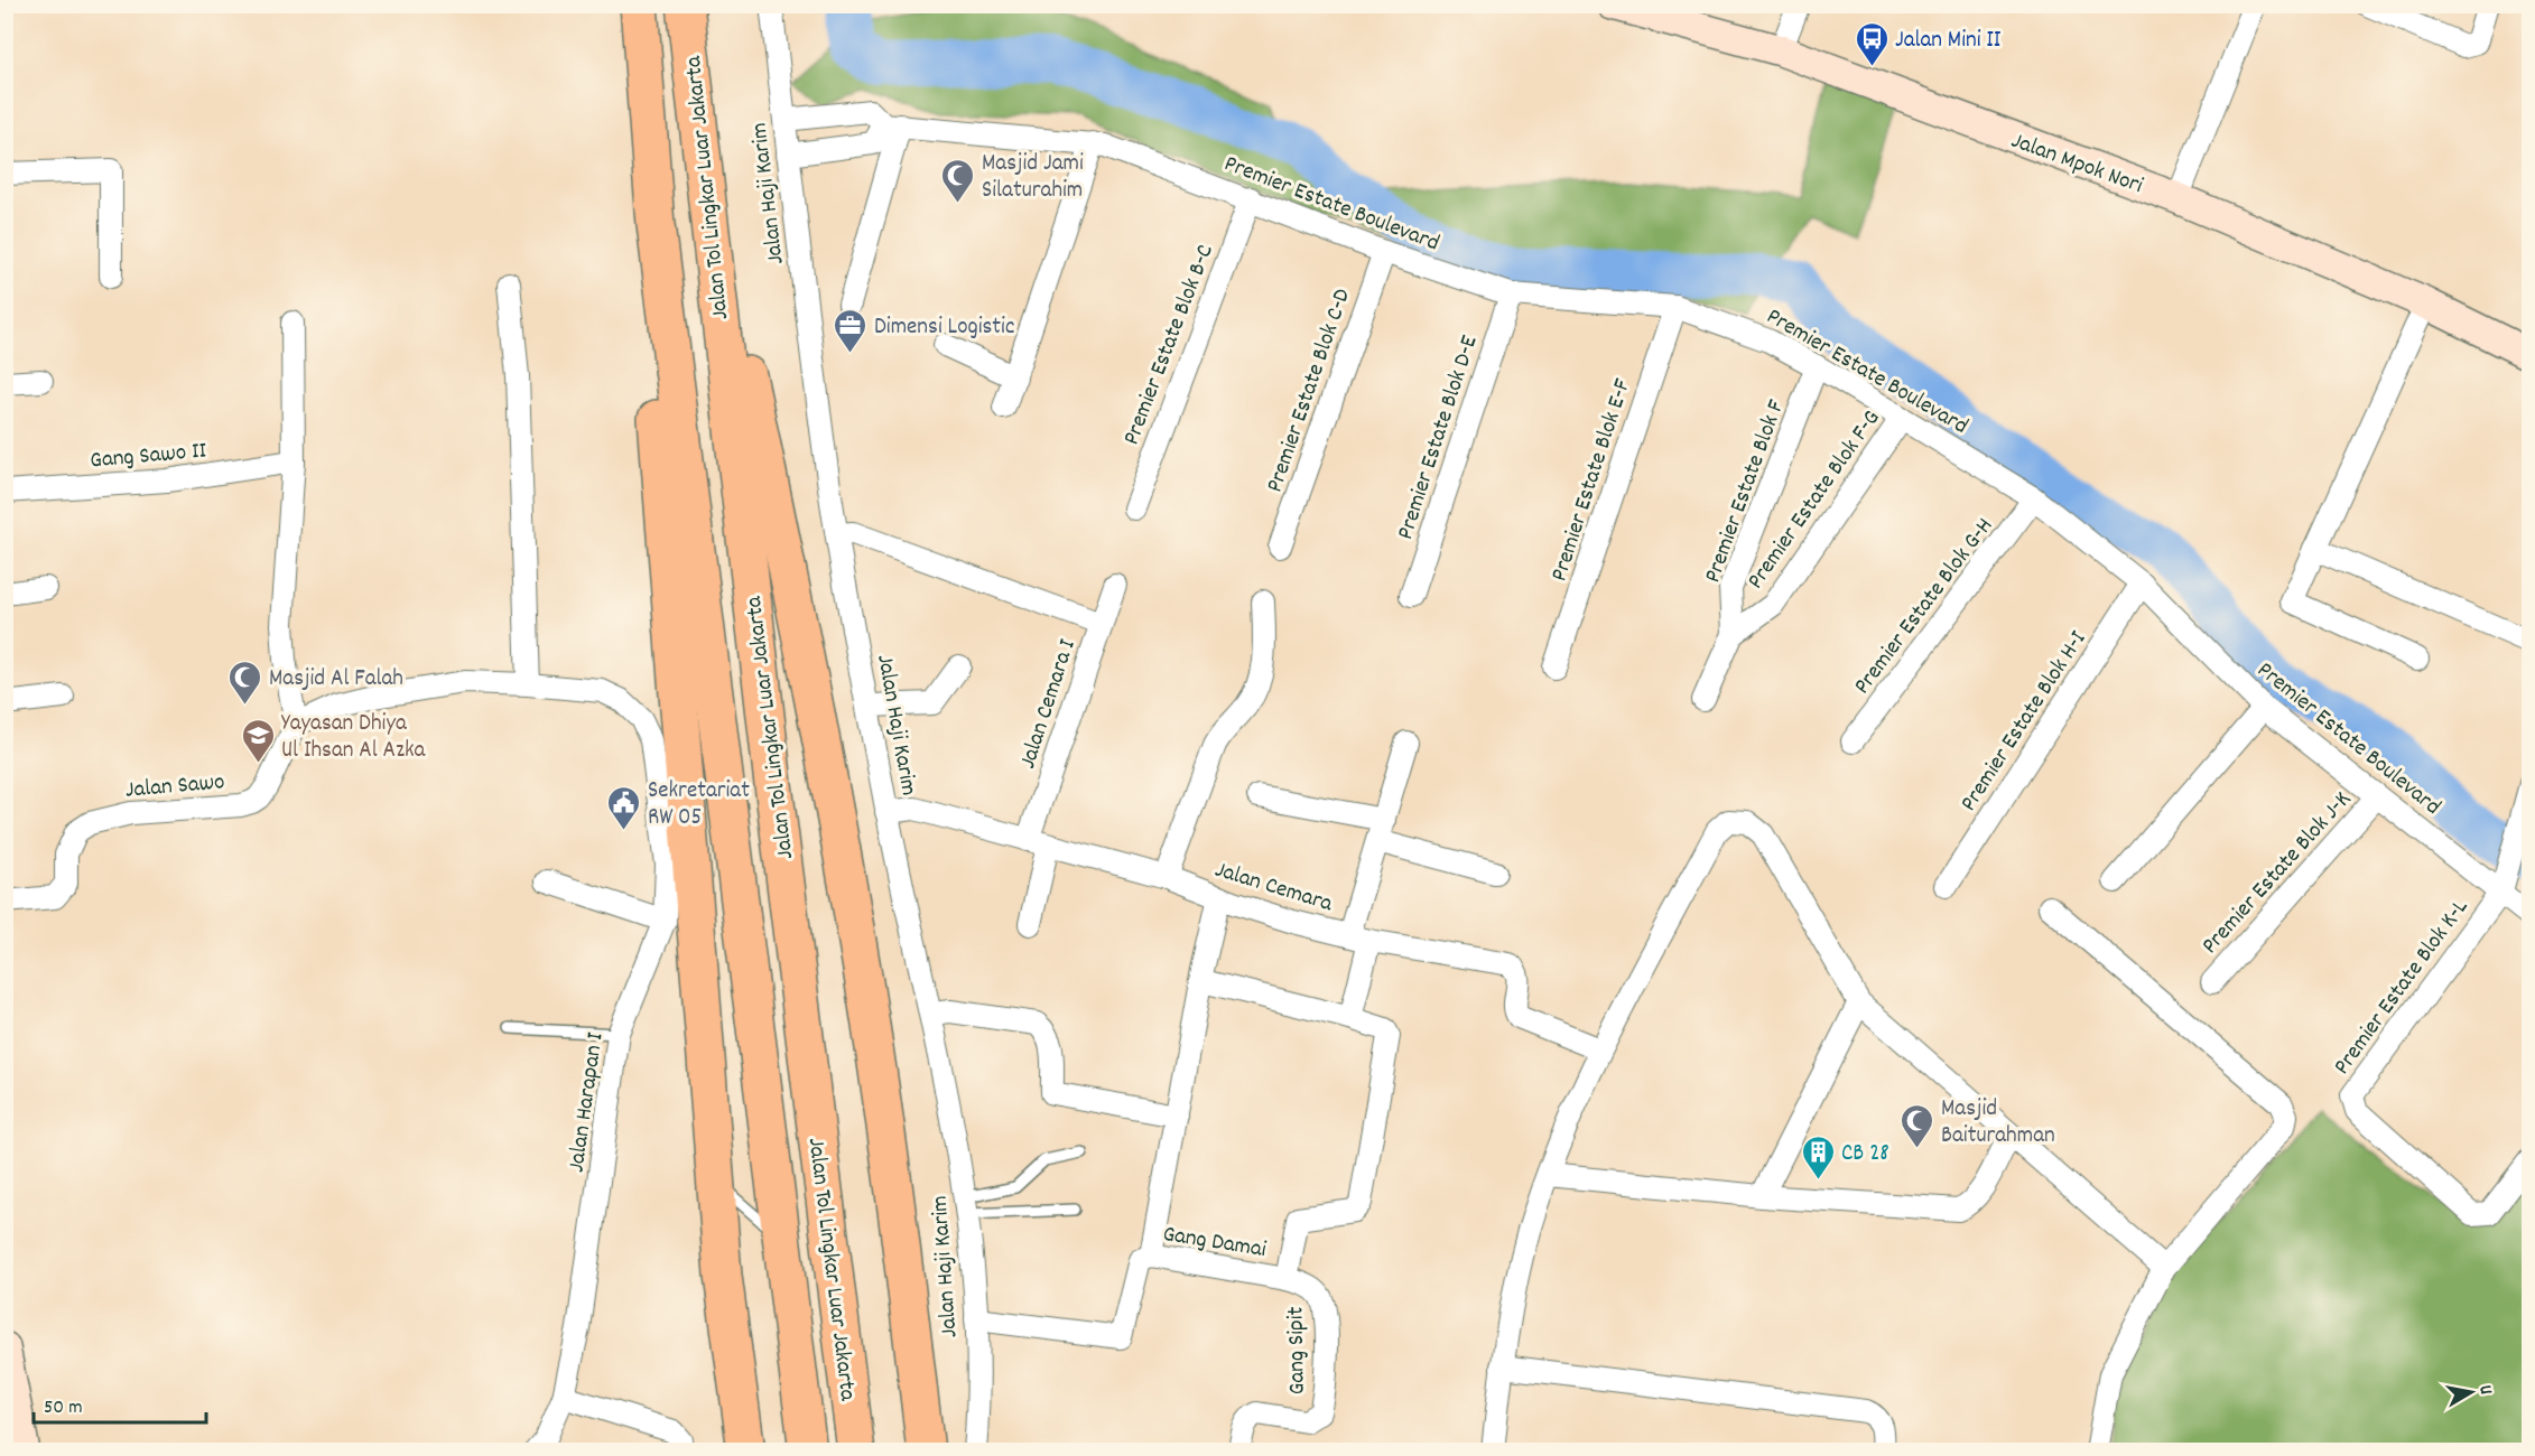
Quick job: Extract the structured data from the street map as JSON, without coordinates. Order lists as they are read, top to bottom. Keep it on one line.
{"streets":{"highway":["Jalan Tol Lingkar Luar Jakarta"],"main road":["Jalan Mpok Nori"],"street":["Jalan Haji Karim","Premier Estate Boulevard","Premier Estate Blok B-C","Premier Estate Blok C-D","Premier Estate Blok D-E","Gang Sawo II","Premier Estate Blok E-F","Premier Estate Blok F","Premier Estate Blok F-G","Premier Estate Blok G-H","Jalan Cemara I","Premier Estate Blok H-I","Jalan Sawo","Premier Estate Blok J-K","Jalan Cemara","Premier Estate Blok K-L","Jalan Harapan I","Gang Damai","Gang Sipit"]},"crossings":[["Jalan Haji Karim","Jalan Cemara"],["Jalan Haji Karim","Gang Damai"],["Premier Estate Boulevard","Premier Estate Blok B-C"],["Premier Estate Boulevard","Premier Estate Blok C-D"],["Premier Estate Boulevard","Premier Estate Blok D-E"],["Premier Estate Boulevard","Premier Estate Blok E-F"],["Premier Estate Boulevard","Premier Estate Blok F"],["Premier Estate Boulevard","Premier Estate Blok F-G"],["Premier Estate Boulevard","Premier Estate Blok G-H"],["Premier Estate Boulevard","Premier Estate Blok H-I"],["Premier Estate Boulevard","Premier Estate Blok J-K"],["Premier Estate Boulevard","Premier Estate Blok K-L"],["Premier Estate Blok F","Premier Estate Blok F-G"],["Jalan Cemara I","Jalan Cemara"],["Jalan Sawo","Jalan Harapan I"],["Gang Damai","Gang Sipit"]],"places":{"bus stop":["Jalan Mini II"],"mosque":["Masjid Jami Silaturahim","Masjid Al Falah","Masjid Baiturahman"],"office":["Dimensi Logistic"],"school or university":["Yayasan Dhiya Ul Ihsan Al Azka"],"public building":["Sekretariat RW 05"],"building":["CB 28"]},"scale_bar":"50 m","north":"right"}
